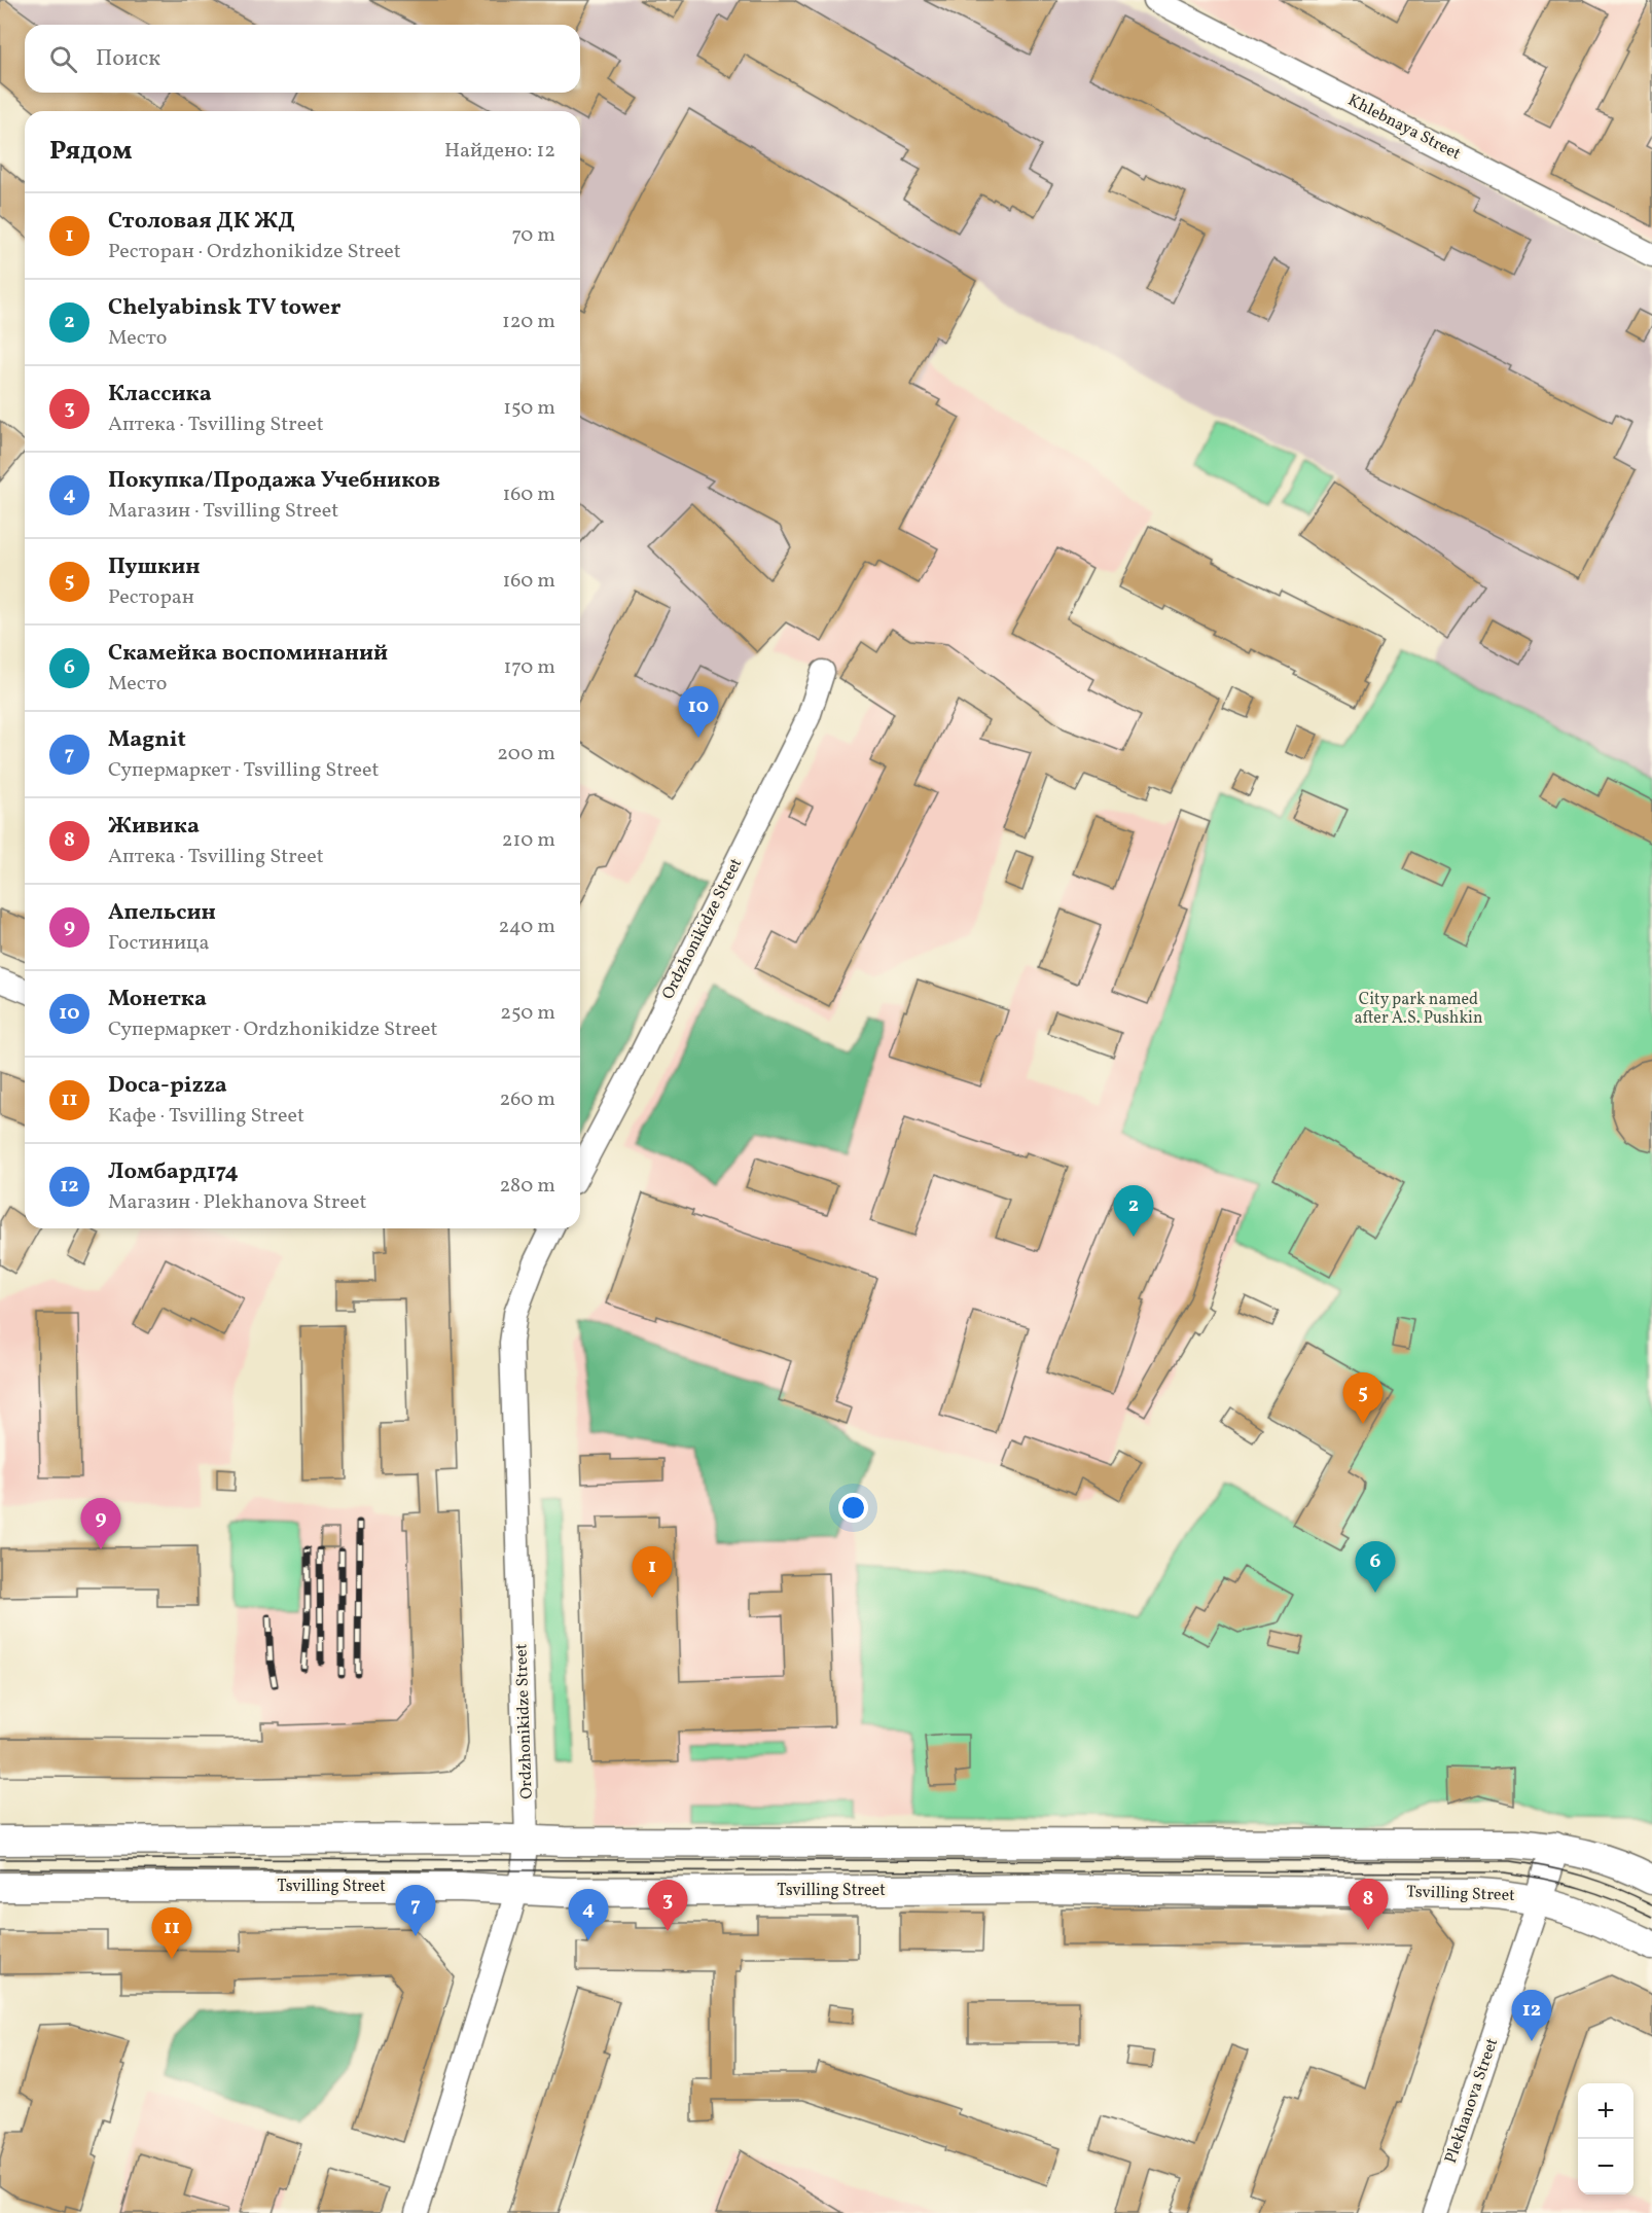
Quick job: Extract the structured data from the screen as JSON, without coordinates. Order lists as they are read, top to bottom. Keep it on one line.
{"streets":{"main road":["Tsvilling Street","Plekhanova Street"],"street":["Khlebnaya Street","Ordzhonikidze Street"]},"crossings":[["Ordzhonikidze Street","Tsvilling Street"],["Tsvilling Street","Plekhanova Street"]],"parks":["City park named after A.S. Pushkin"],"page":{"search":"Поиск","heading":["Рядом","Найдено: 12"],"list":[{"mark":"1","name":"Столовая ДК ЖД","note":"Ресторан · Ordzhonikidze Street","value":"70 m"},{"mark":"2","name":"Chelyabinsk TV tower","note":"Место","value":"120 m"},{"mark":"3","name":"Классика","note":"Аптека · Tsvilling Street","value":"150 m"},{"mark":"4","name":"Покупка/Продажа Учебников","note":"Магазин · Tsvilling Street","value":"160 m"},{"mark":"5","name":"Пушкин","note":"Ресторан","value":"160 m"},{"mark":"6","name":"Скамейка воспоминаний","note":"Место","value":"170 m"},{"mark":"7","name":"Magnit","note":"Супермаркет · Tsvilling Street","value":"200 m"},{"mark":"8","name":"Живика","note":"Аптека · Tsvilling Street","value":"210 m"},{"mark":"9","name":"Апельсин","note":"Гостиница","value":"240 m"},{"mark":"10","name":"Монетка","note":"Супермаркет · Ordzhonikidze Street","value":"250 m"},{"mark":"11","name":"Doca-pizza","note":"Кафе · Tsvilling Street","value":"260 m"},{"mark":"12","name":"Ломбард174","note":"Магазин · Plekhanova Street","value":"280 m"}],"pins":["10","2","5","9","6","1","8","3","7","4","11","12"],"map_buttons":["+","−"]}}
